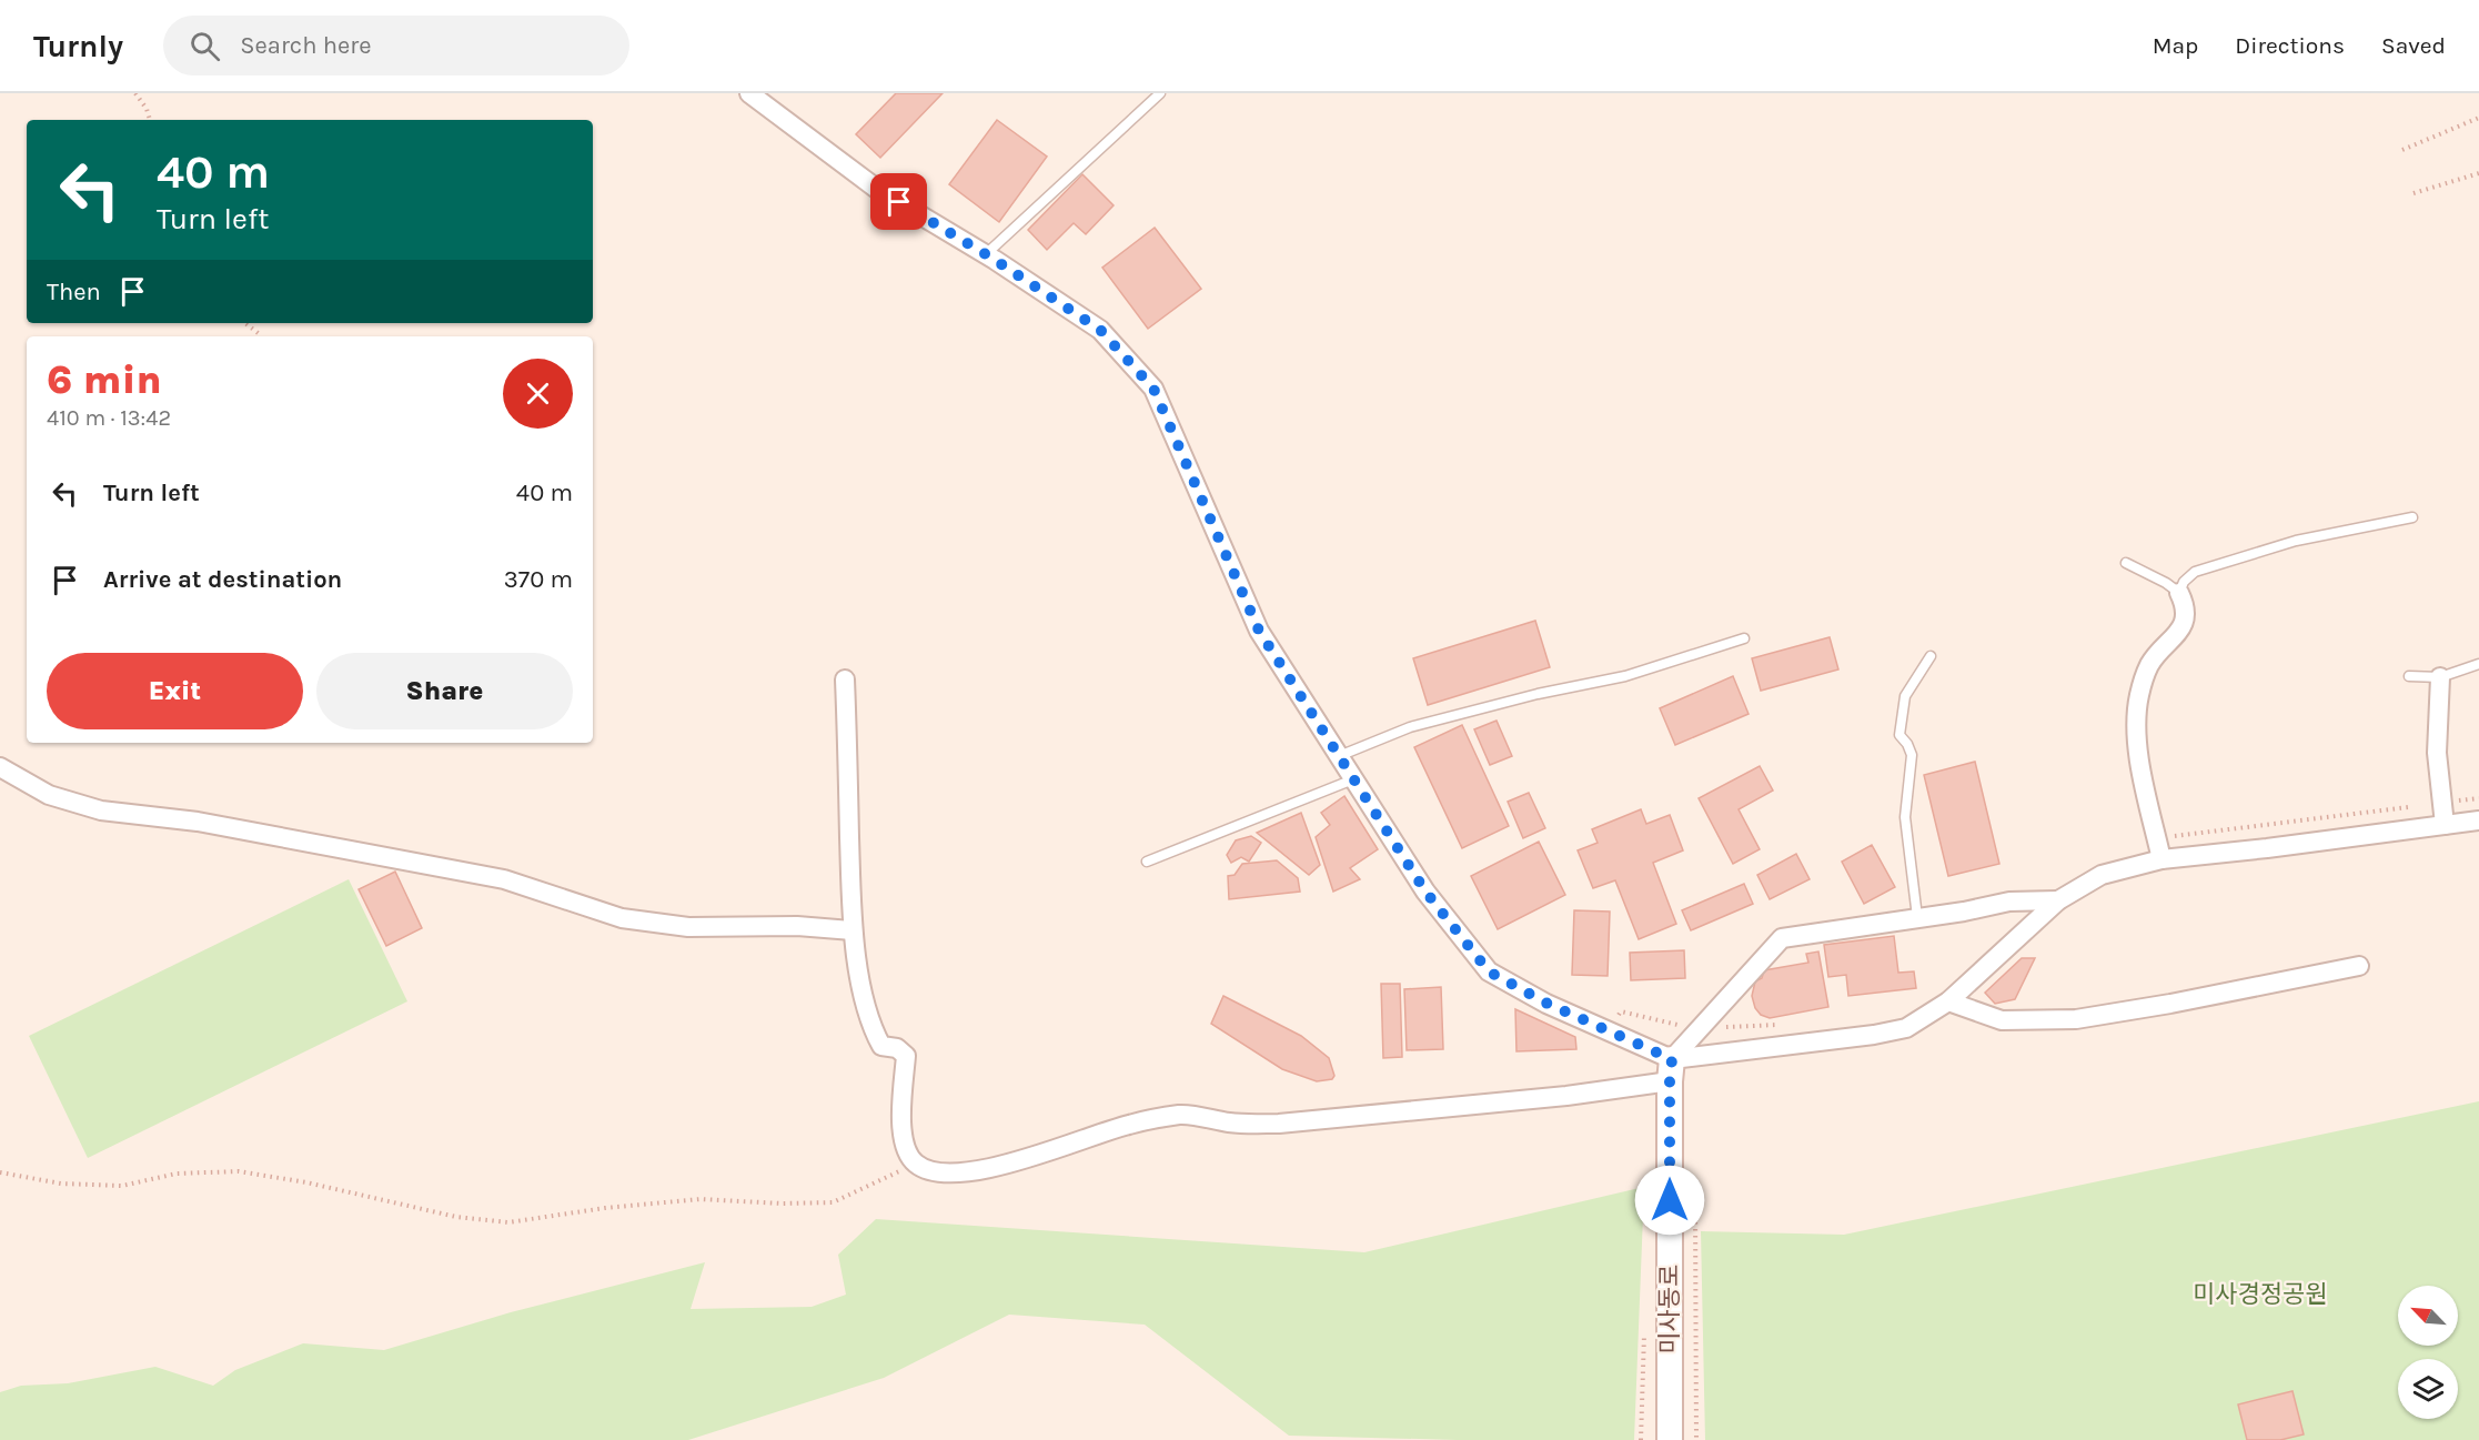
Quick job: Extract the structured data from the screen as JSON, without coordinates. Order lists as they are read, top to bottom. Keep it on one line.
{"streets":{"street":["미사동로"]},"parks":["미사경정공원"],"north":"top left","page":{"header":"Turnly","search":"Search here","nav":["Map","Directions","Saved"],"turn":["40 m","Turn left"],"then":"Then","heading":["6 min","410 m · 13:42"],"list":[{"name":"Turn left","value":"40 m"},{"name":"Arrive at destination","value":"370 m"}],"buttons":["Exit","Share"]}}
